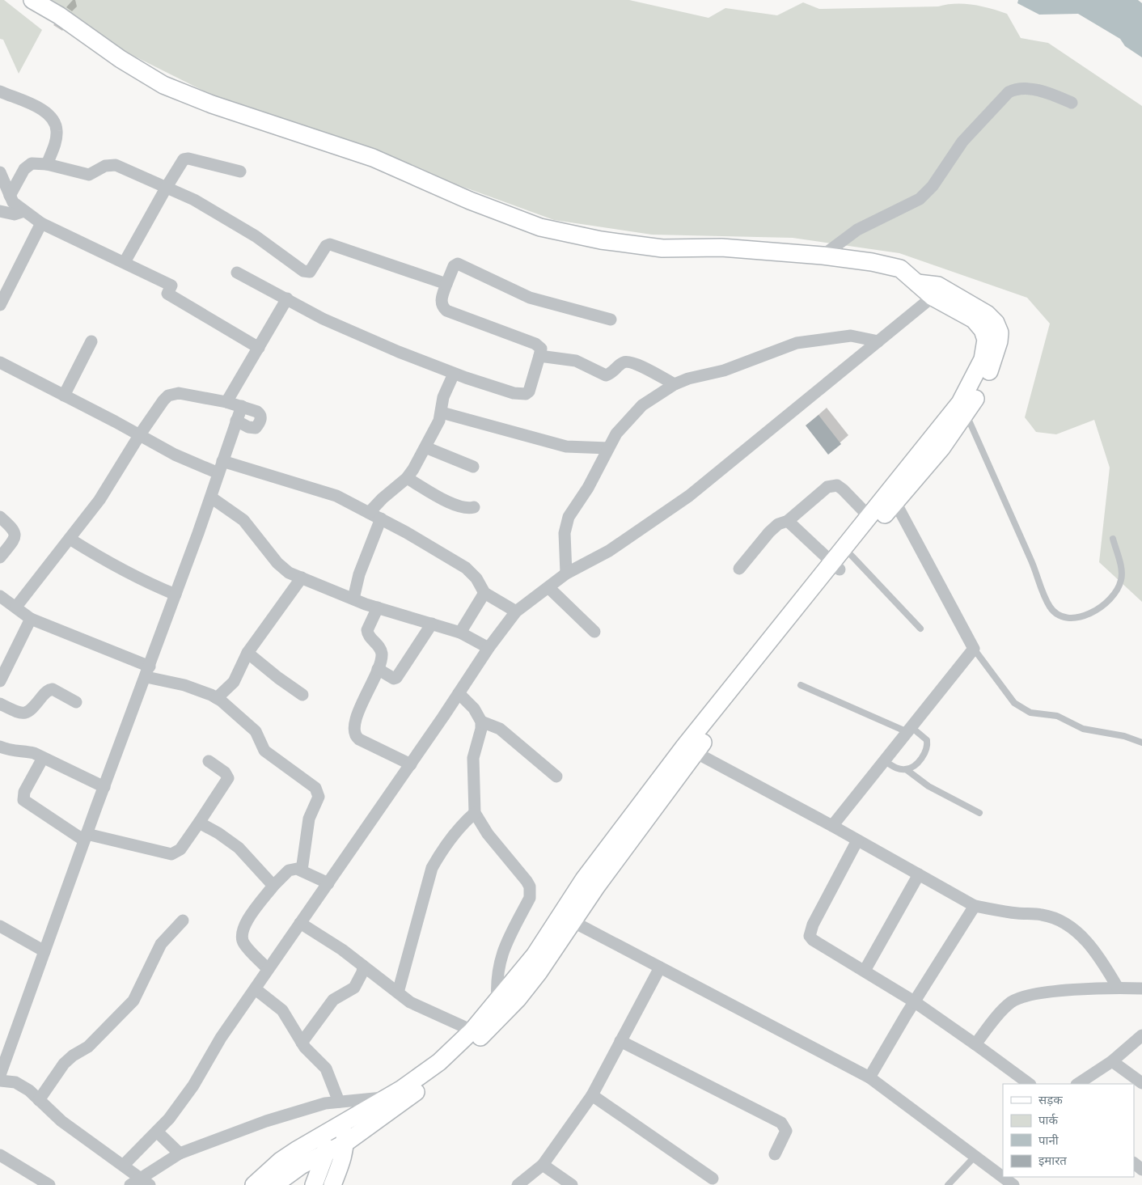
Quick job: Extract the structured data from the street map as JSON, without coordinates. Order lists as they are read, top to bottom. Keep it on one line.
{"legend":["सड़क","पार्क","पानी","इमारत"]}
